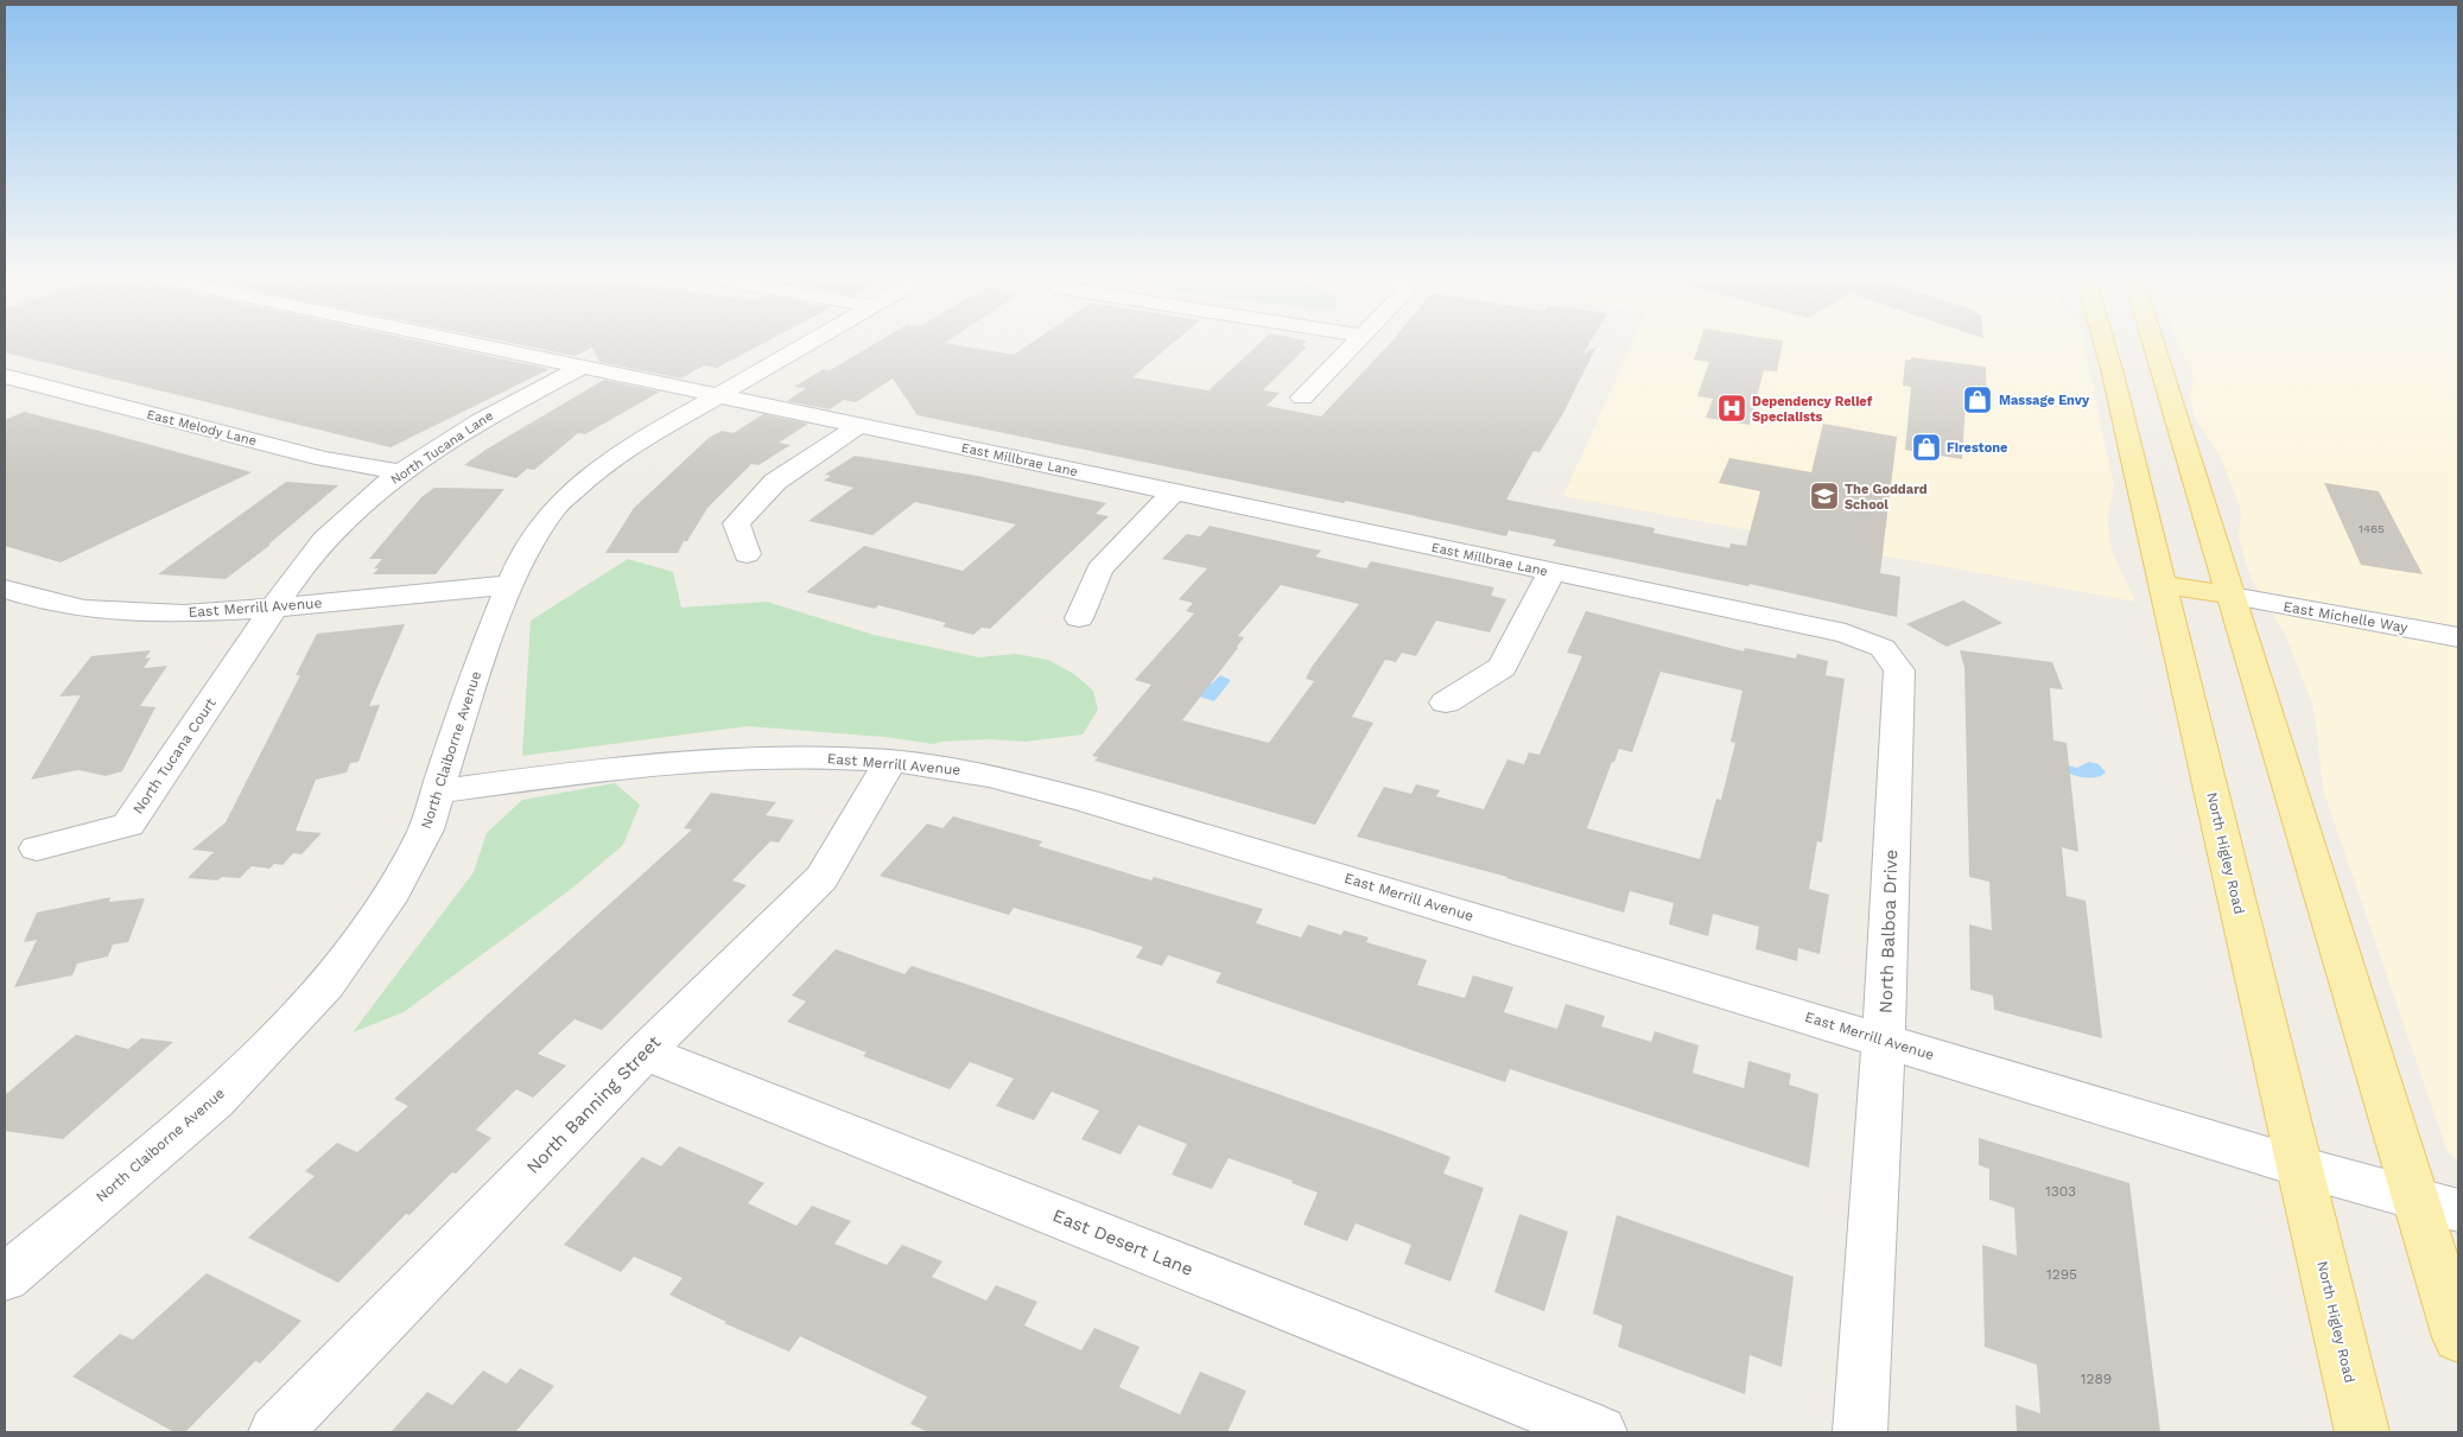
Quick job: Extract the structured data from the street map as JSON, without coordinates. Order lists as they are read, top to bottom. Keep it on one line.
{"streets":{"main road":["North Higley Road"],"street":["East Melody Lane","North Tucana Lane","East Millbrae Lane","East Merrill Avenue","East Michelle Way","North Claiborne Avenue","North Tucana Court","North Balboa Drive","North Banning Street","East Desert Lane"]},"crossings":[["East Melody Lane","North Tucana Lane"],["North Tucana Lane","East Millbrae Lane"],["North Tucana Lane","East Merrill Avenue"],["North Tucana Lane","North Tucana Court"],["East Millbrae Lane","North Claiborne Avenue"],["East Millbrae Lane","North Balboa Drive"],["East Merrill Avenue","North Claiborne Avenue"],["East Merrill Avenue","North Tucana Court"],["East Merrill Avenue","North Higley Road"],["East Merrill Avenue","North Balboa Drive"],["East Merrill Avenue","North Banning Street"],["East Michelle Way","North Higley Road"],["North Banning Street","East Desert Lane"]],"places":{"shop":["Massage Envy","Firestone"],"hospital":["Dependency Relief Specialists"],"school or university":["The Goddard School"]},"house_numbers":["1465","1303","1295","1289"]}
